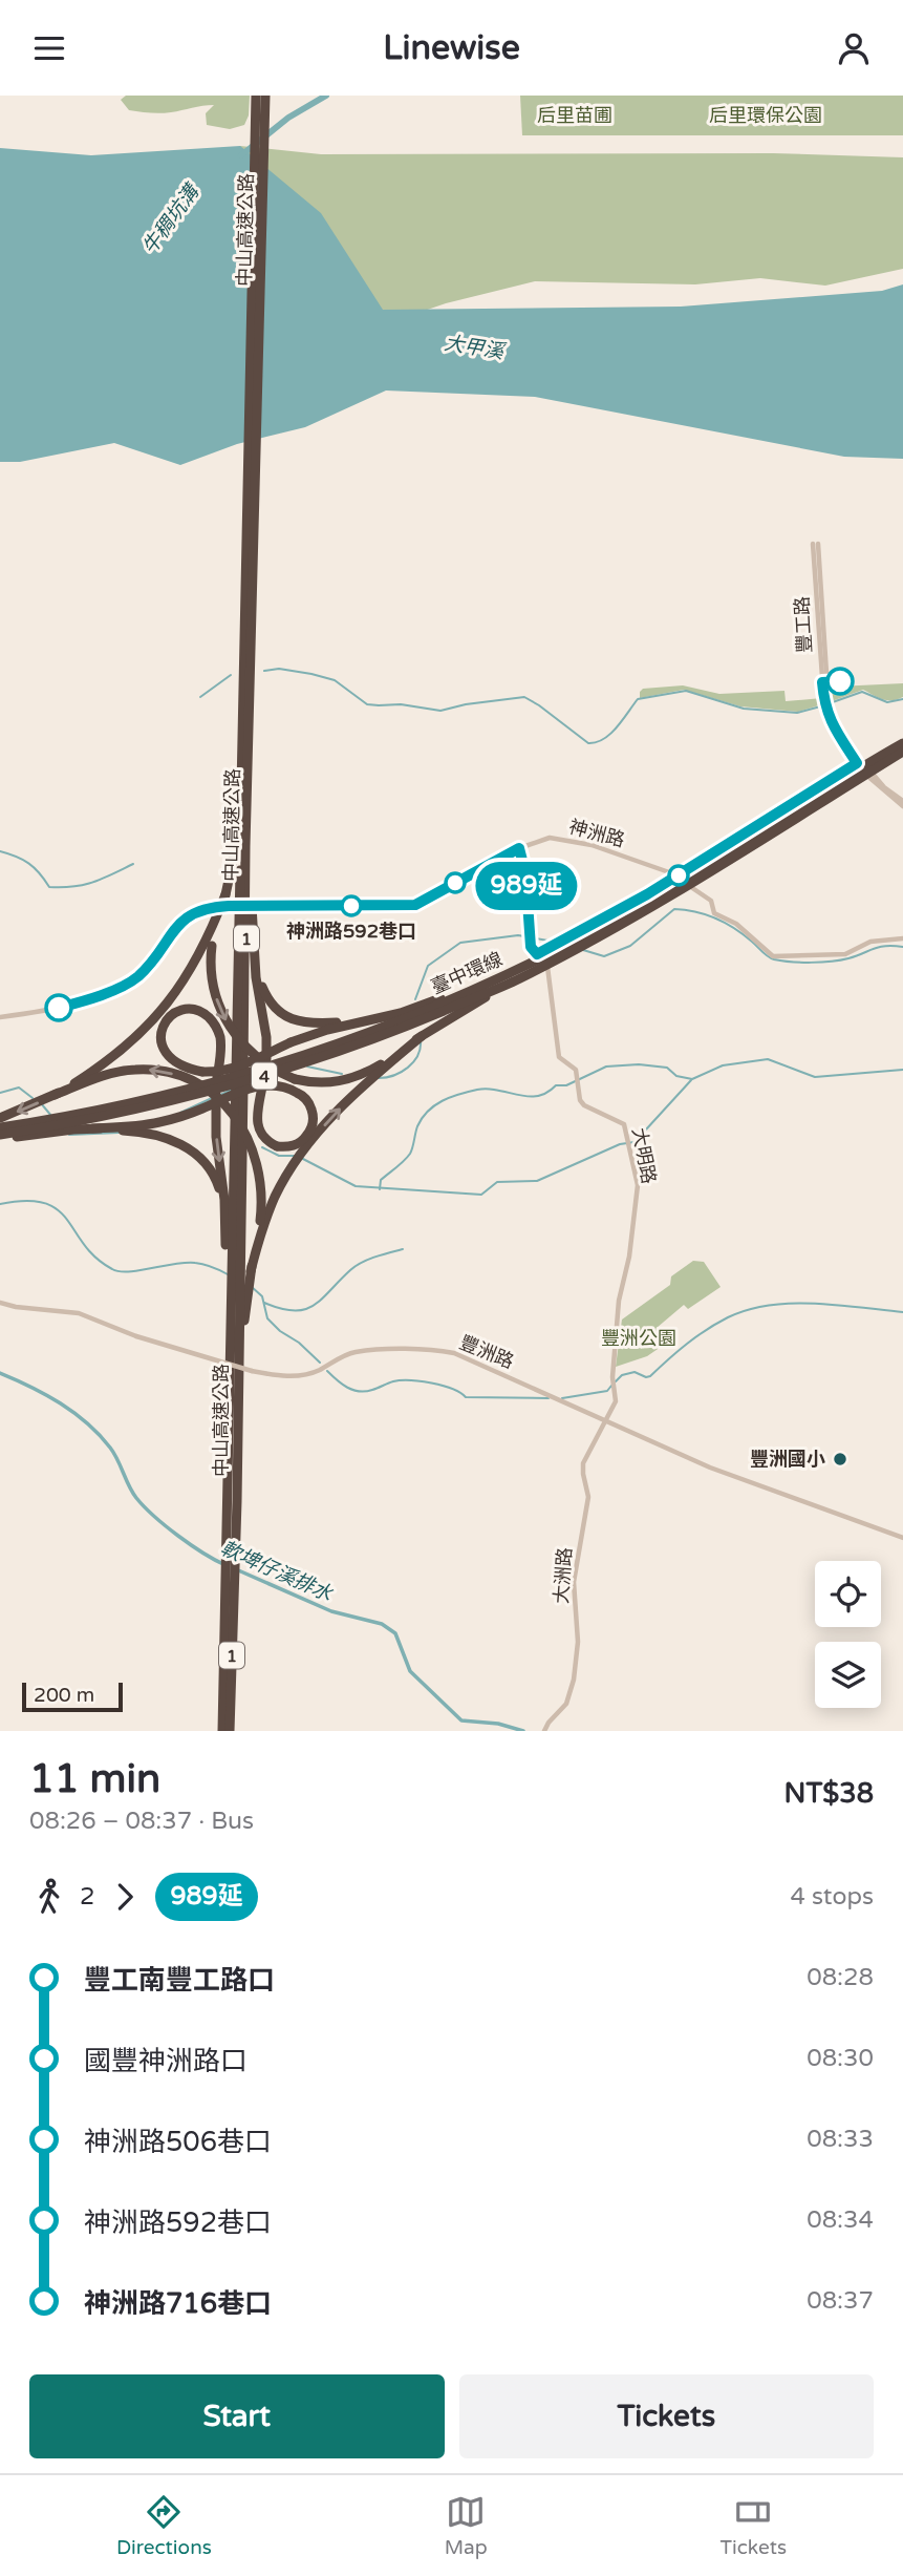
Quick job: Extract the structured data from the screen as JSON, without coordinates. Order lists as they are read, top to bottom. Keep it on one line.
{"streets":{"highway":["中山高速公路","1","臺中環線","4"],"street":["豐工路","神洲路","大明路","豐洲路","大洲路"]},"crossings":[["神洲路","大明路"],["大明路","豐洲路"],["大明路","大洲路"],["豐洲路","大洲路"]],"water":["牛稠坑溝","大甲溪","軟埤仔溪排水"],"parks":["后里苗圃","后里環保公園","豐洲公園"],"places":["神洲路592巷口","豐洲國小"],"lines":["bus line 989延"],"scale_bar":"200 m","page":{"header":"Linewise","on_map":"989延","scale":"200 m","heading":["11 min","08:26 – 08:37 · Bus","NT$38"],"legs":["2","989延","4 stops"],"list":[{"name":"豐工南豐工路口","value":"08:28"},{"name":"國豐神洲路口","value":"08:30"},{"name":"神洲路506巷口","value":"08:33"},{"name":"神洲路592巷口","value":"08:34"},{"name":"神洲路716巷口","value":"08:37"}],"buttons":["Start","Tickets"],"tabs":["Directions","Map","Tickets"]}}
